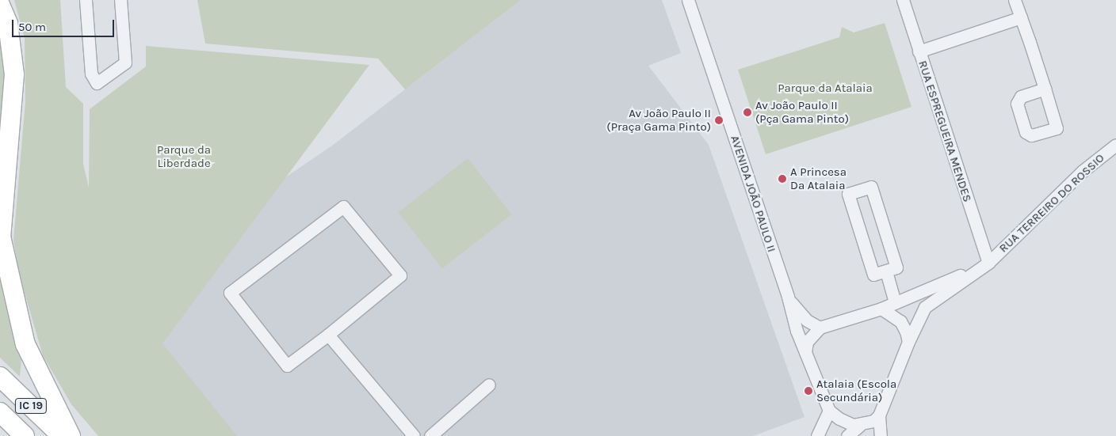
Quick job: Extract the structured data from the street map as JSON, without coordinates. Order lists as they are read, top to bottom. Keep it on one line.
{"streets":{"highway":["IC 19"],"street":["RUA ESPREGUEIRA MENDES","AVENIDA JOÃO PAULO II","RUA TERREIRO DO ROSSIO"]},"crossings":[["RUA ESPREGUEIRA MENDES","RUA TERREIRO DO ROSSIO"],["AVENIDA JOÃO PAULO II","RUA TERREIRO DO ROSSIO"]],"parks":["Parque da Atalaia","Parque da Liberdade"],"places":["Av João Paulo II (Pça Gama Pinto)","Av João Paulo II (Praça Gama Pinto)","A Princesa Da Atalaia","Atalaia (Escola Secundária)"],"scale_bar":"50 m"}
